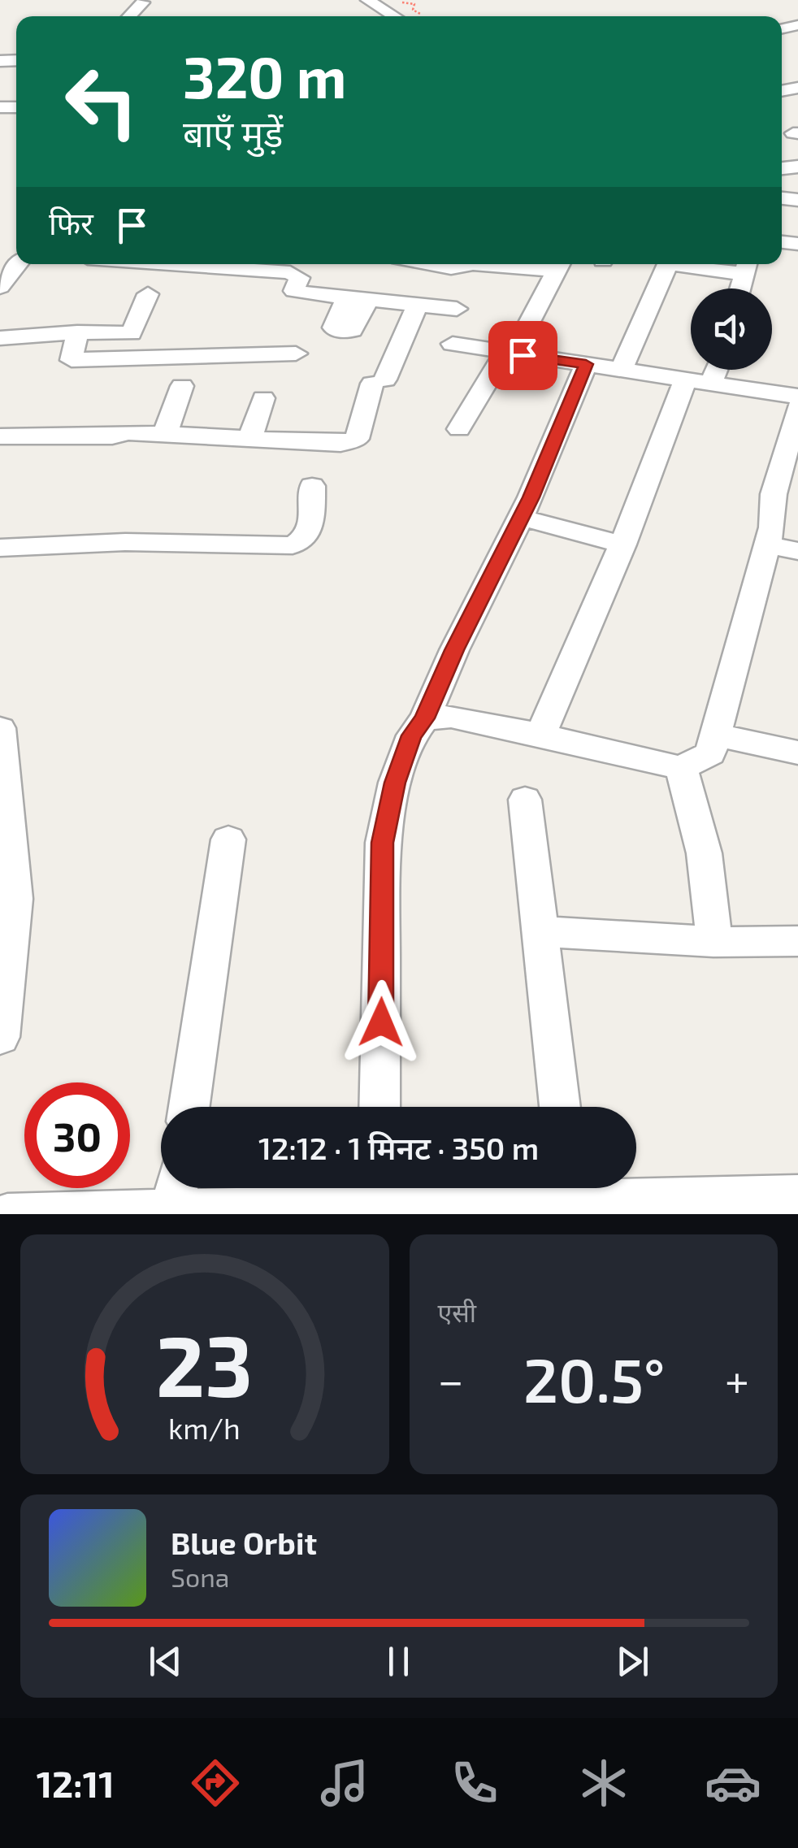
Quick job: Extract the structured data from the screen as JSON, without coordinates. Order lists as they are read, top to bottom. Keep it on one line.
{"page":{"turn":["320 m","बाएँ मुड़ें"],"then":"फिर","limit":"30","trip":"12:12 · 1 मिनट · 350 m","tile":"एसी","heat":["−","20.5°","+"],"song":["Blue Orbit","Sona"],"tabs":"12:11","gauge":["23","km/h"]}}
